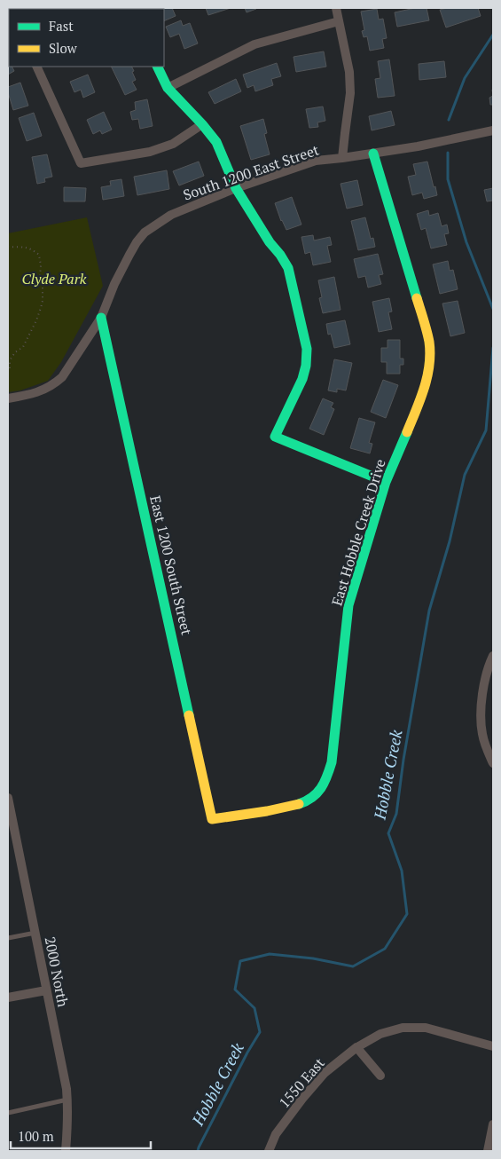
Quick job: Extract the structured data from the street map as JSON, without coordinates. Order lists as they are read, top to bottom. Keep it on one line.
{"streets":{"street":["South 1200 East Street","East Hobble Creek Drive","East 1200 South Street","2000 North","1550 East"]},"crossings":[["South 1200 East Street","East Hobble Creek Drive"],["South 1200 East Street","East 1200 South Street"],["East Hobble Creek Drive","East 1200 South Street"]],"water":["Hobble Creek"],"parks":["Clyde Park"],"legend":["Fast","Slow"],"scale_bar":"100 m"}
